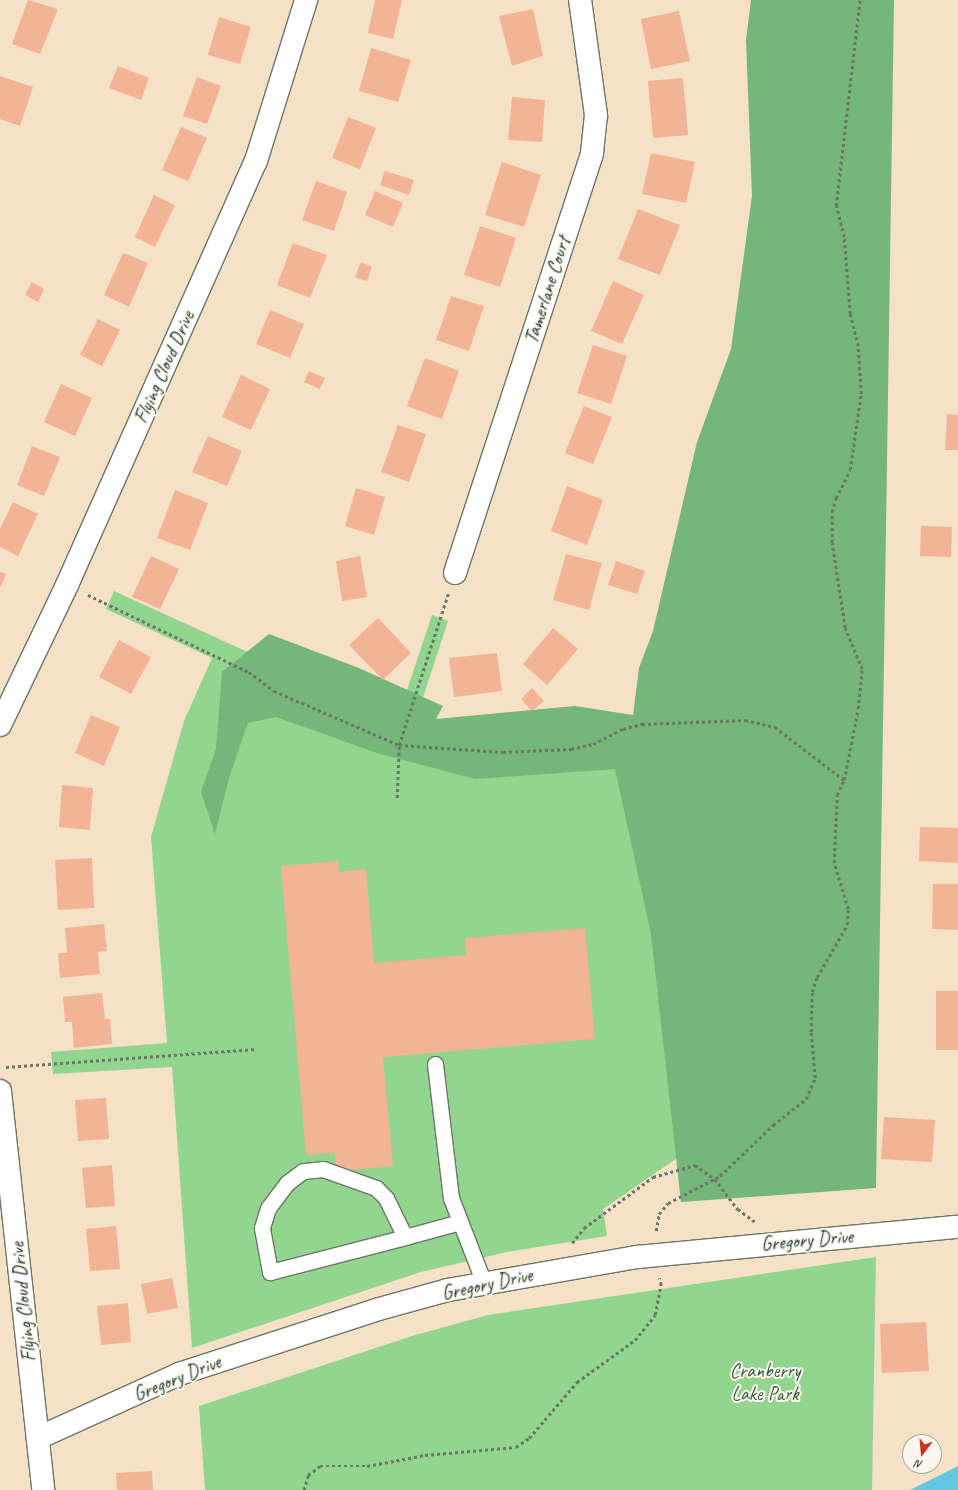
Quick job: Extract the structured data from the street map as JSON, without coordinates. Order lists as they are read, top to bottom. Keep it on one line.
{"streets":{"street":["Tamerlane Court","Flying Cloud Drive","Gregory Drive"]},"crossings":[["Flying Cloud Drive","Gregory Drive"]],"parks":["Cranberry Lake Park"],"north":"bottom"}
